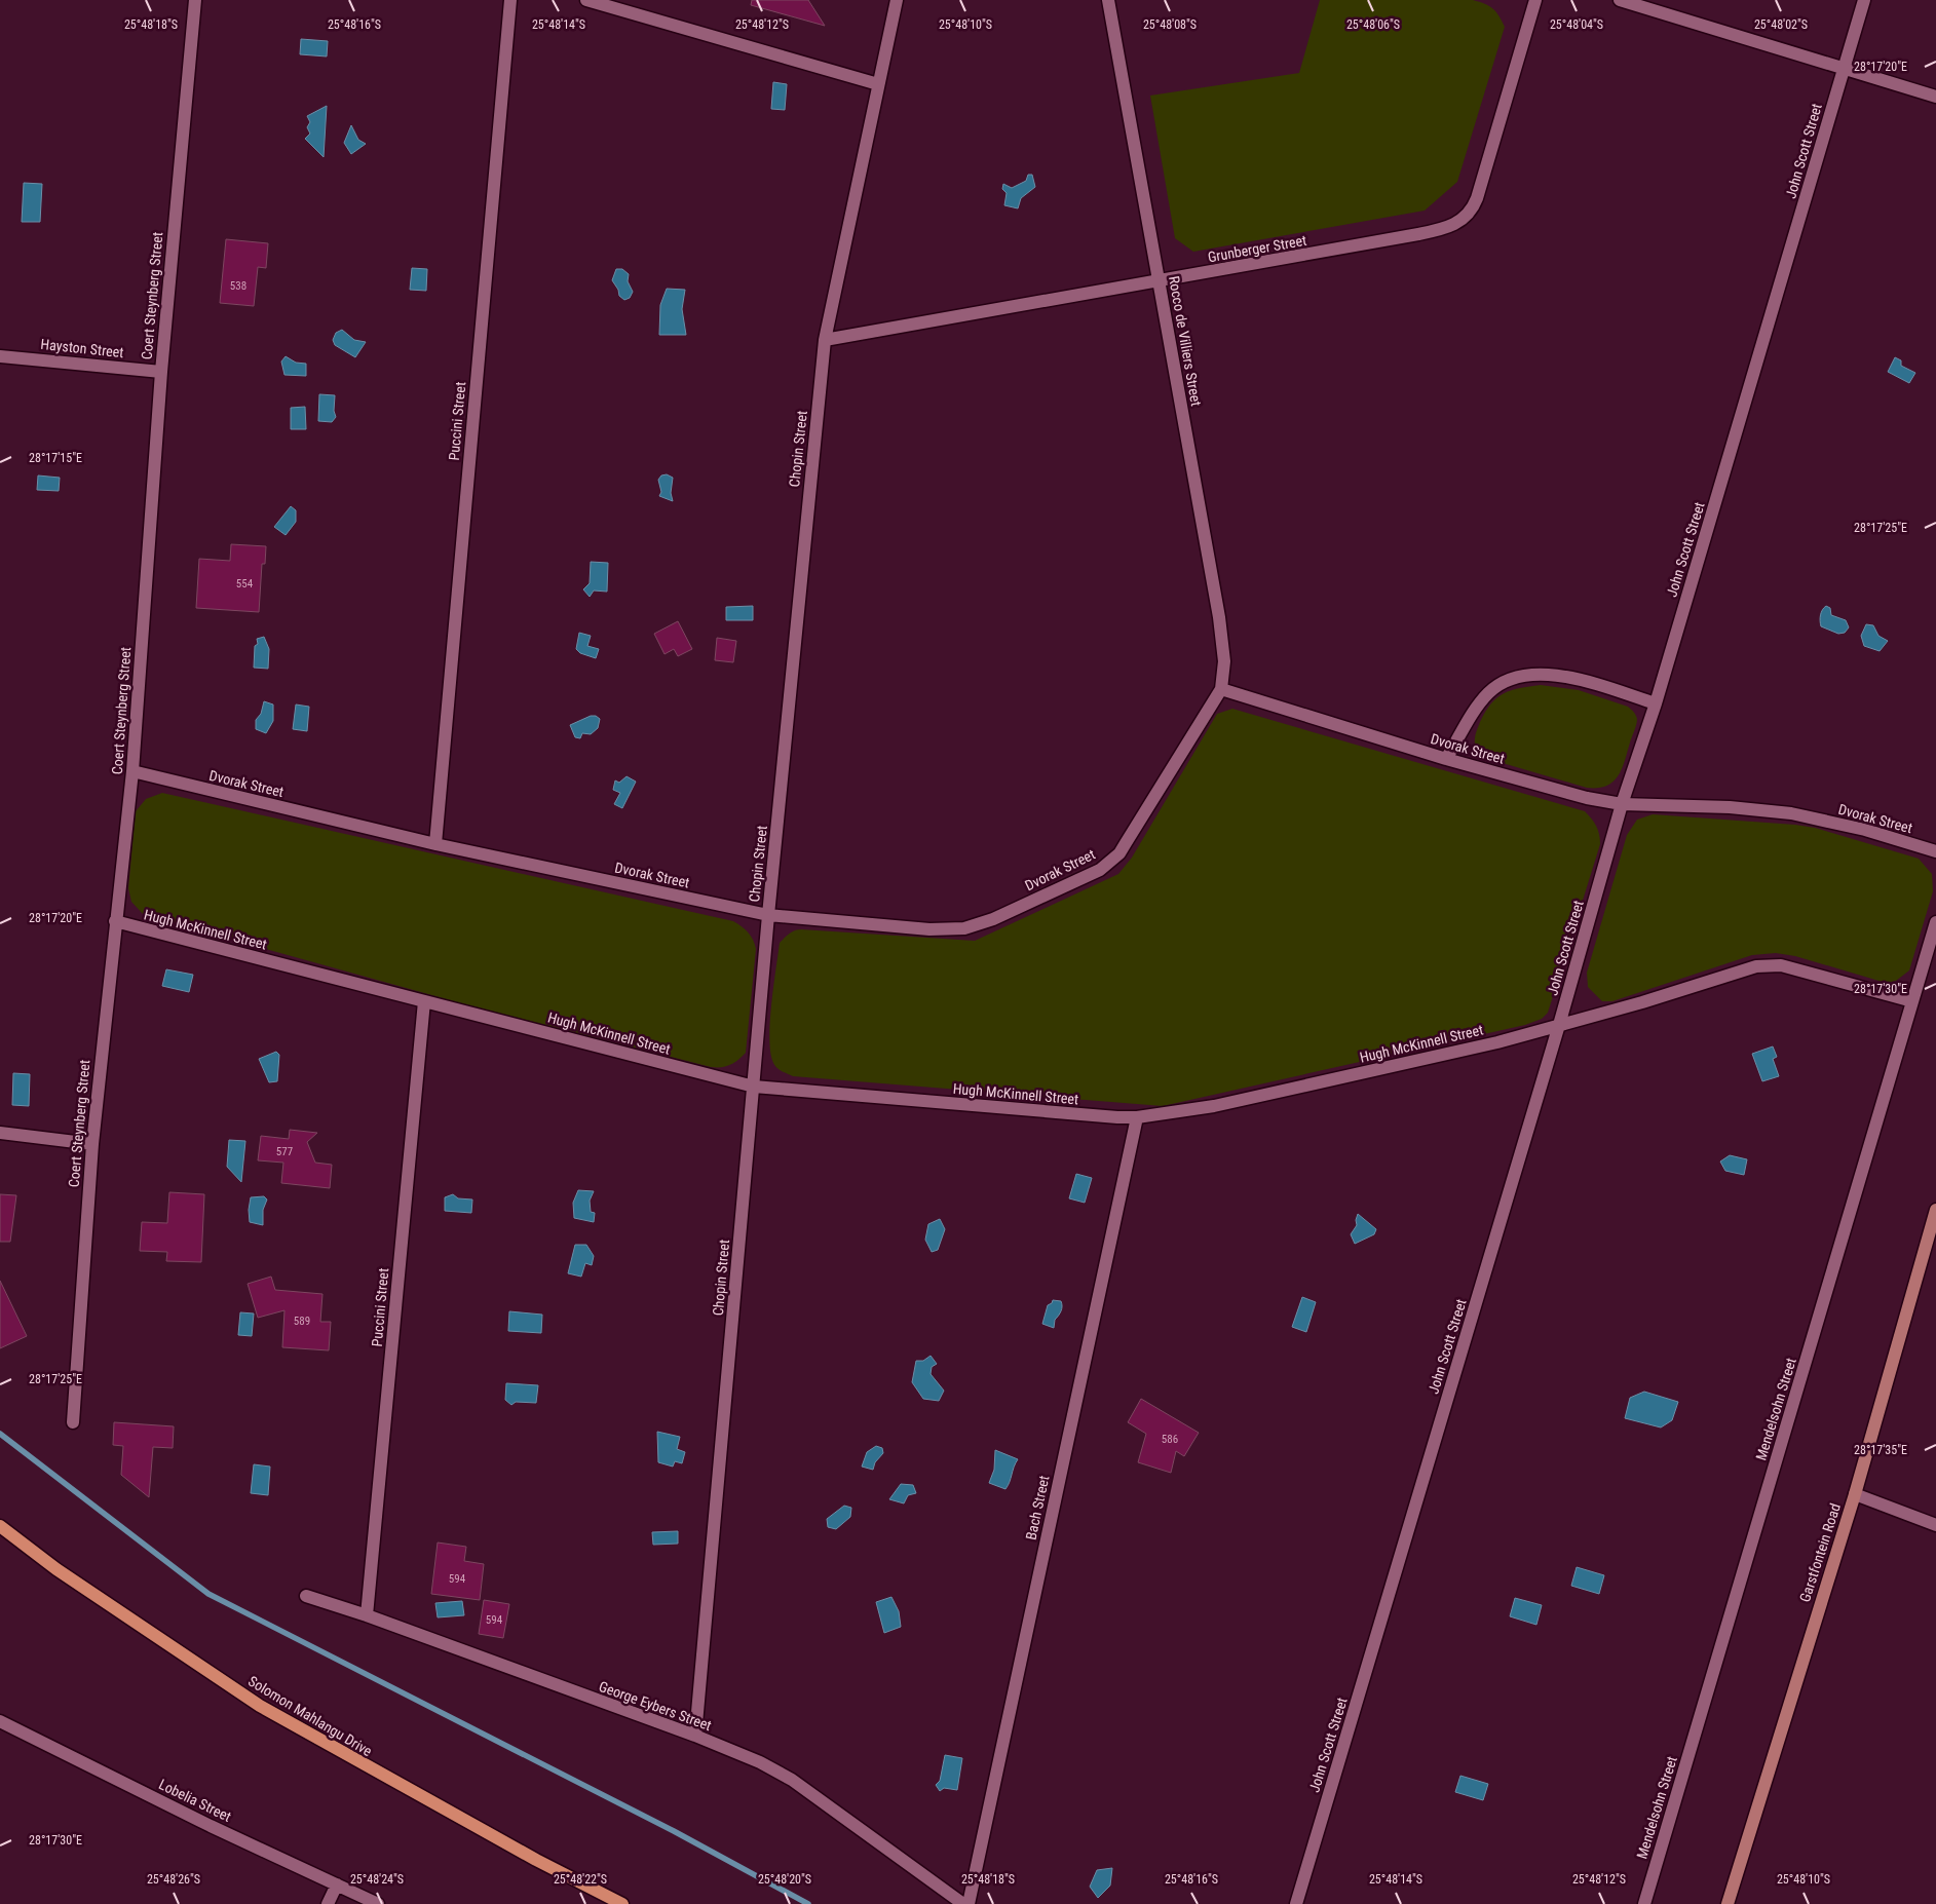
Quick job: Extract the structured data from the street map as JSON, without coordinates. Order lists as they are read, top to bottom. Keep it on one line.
{"streets":{"main road":["Garstfontein Road","Solomon Mahlangu Drive"],"street":["John Scott Street","Grunberger Street","Coert Steynberg Street","Rocco de Villiers Street","Hayston Street","Puccini Street","Chopin Street","Dvorak Street","Hugh McKinnell Street","Mendelsohn Street","Bach Street","George Eybers Street","Lobelia Street"]},"crossings":[["John Scott Street","Dvorak Street"],["John Scott Street","Hugh McKinnell Street"],["Grunberger Street","Rocco de Villiers Street"],["Grunberger Street","Chopin Street"],["Coert Steynberg Street","Hayston Street"],["Coert Steynberg Street","Dvorak Street"],["Coert Steynberg Street","Hugh McKinnell Street"],["Rocco de Villiers Street","Dvorak Street"],["Puccini Street","Dvorak Street"],["Puccini Street","Hugh McKinnell Street"],["Puccini Street","George Eybers Street"],["Chopin Street","Dvorak Street"],["Chopin Street","Hugh McKinnell Street"],["Chopin Street","George Eybers Street"],["Hugh McKinnell Street","Mendelsohn Street"],["Hugh McKinnell Street","Bach Street"]],"house_numbers":["538","554","577","589","586","594","594"],"coordinates":["25°48'18\"S","25°48'16\"S","25°48'14\"S","25°48'12\"S","25°48'10\"S","25°48'08\"S","25°48'06\"S","25°48'04\"S","25°48'02\"S","28°17'20\"E","28°17'15\"E","28°17'25\"E","28°17'30\"E","28°17'35\"E","25°48'26\"S","25°48'24\"S","25°48'22\"S","25°48'20\"S"]}
